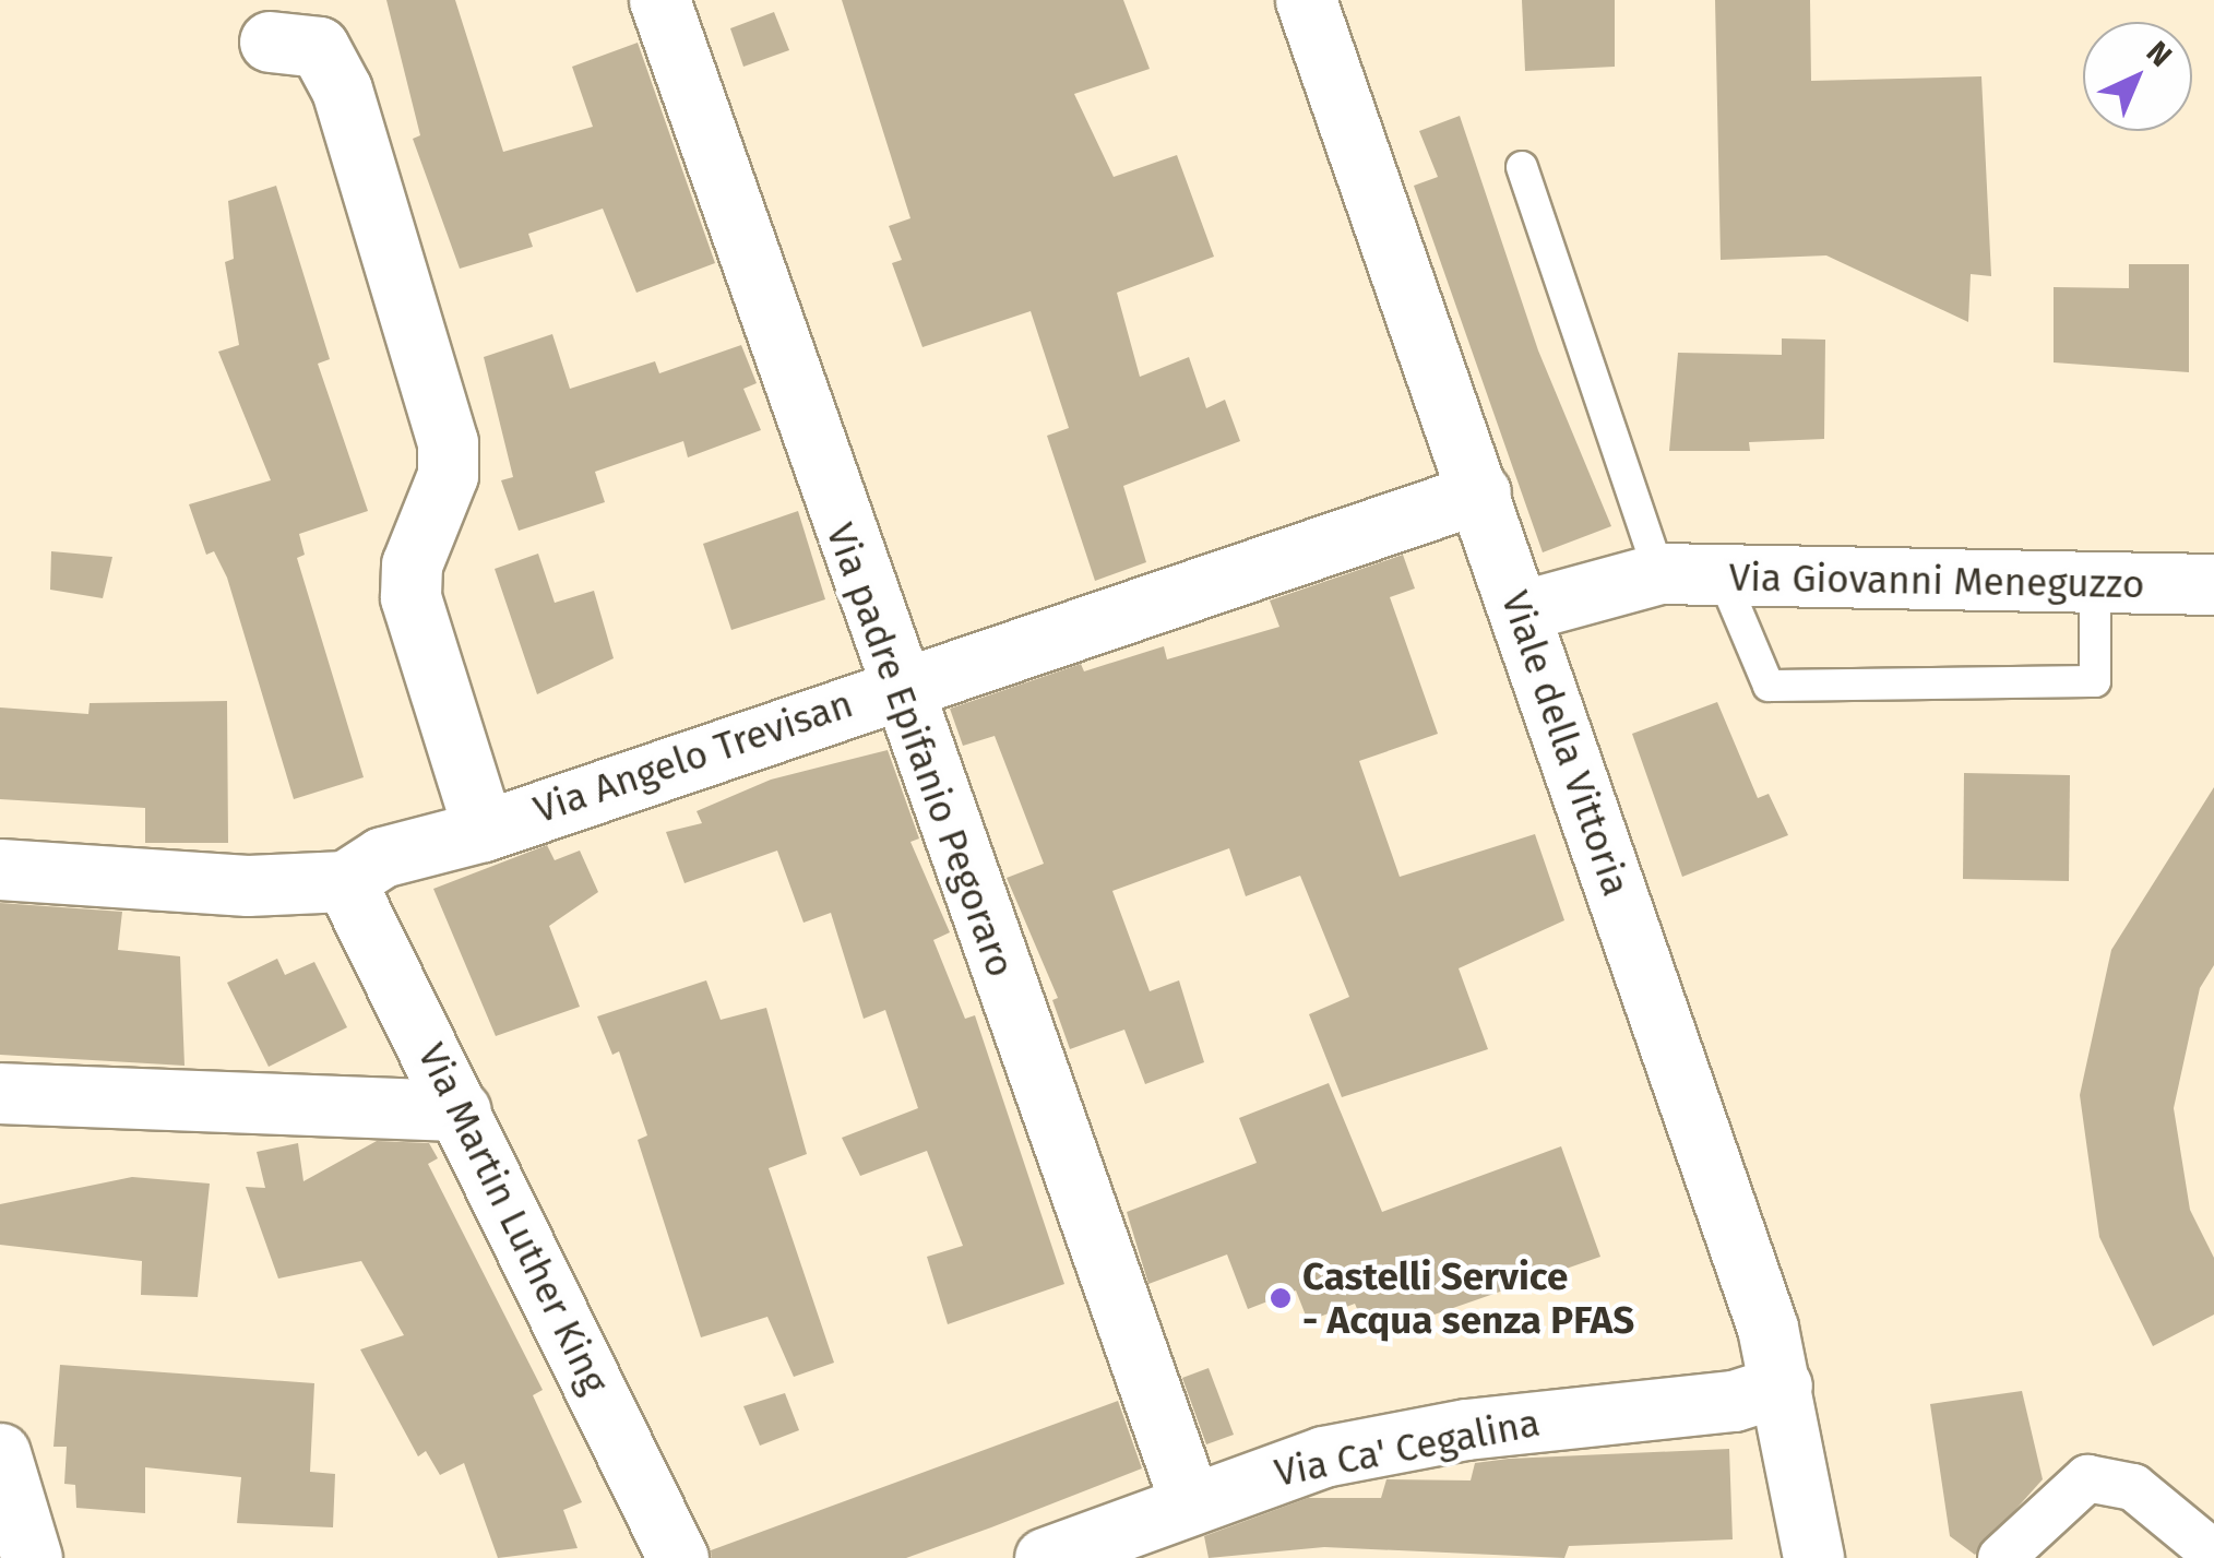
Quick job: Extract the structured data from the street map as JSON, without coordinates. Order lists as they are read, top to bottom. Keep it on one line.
{"streets":{"street":["Via Giovanni Meneguzzo","Viale della Vittoria","Via padre Epifanio Pegoraro","Via Angelo Trevisan","Via Martin Luther King","Via Ca' Cegalina"]},"crossings":[["Via Giovanni Meneguzzo","Viale della Vittoria"],["Viale della Vittoria","Via Angelo Trevisan"],["Viale della Vittoria","Via Ca' Cegalina"],["Via padre Epifanio Pegoraro","Via Angelo Trevisan"],["Via padre Epifanio Pegoraro","Via Ca' Cegalina"],["Via Angelo Trevisan","Via Martin Luther King"]],"places":["Castelli Service - Acqua senza PFAS"],"north":"top right"}
